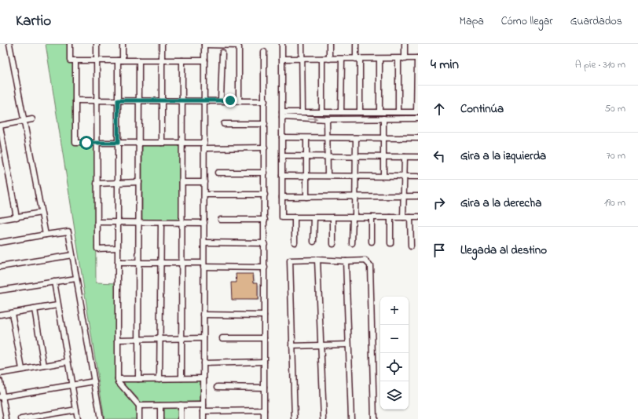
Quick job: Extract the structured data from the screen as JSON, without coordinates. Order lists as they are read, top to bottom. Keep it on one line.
{"page":{"header":"Kartio","nav":["Mapa","Cómo llegar","Guardados"],"heading":["4 min","A pie · 310 m"],"list":[["Continúa","50 m"],["Gira a la izquierda","70 m"],["Gira a la derecha","190 m"],"Llegada al destino"],"map_buttons":["+","−"]}}
